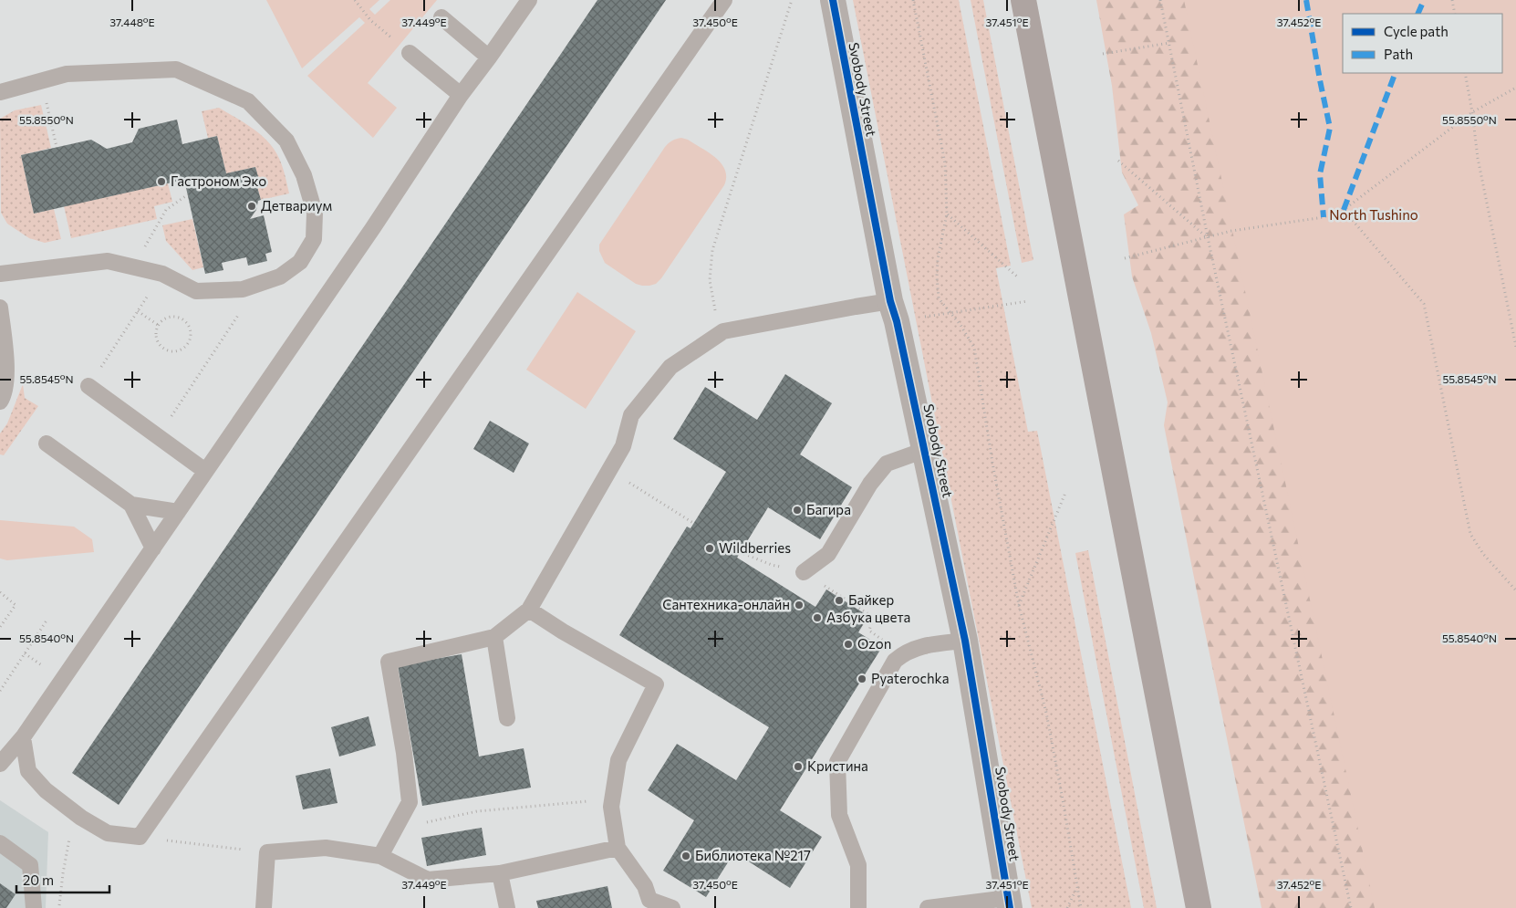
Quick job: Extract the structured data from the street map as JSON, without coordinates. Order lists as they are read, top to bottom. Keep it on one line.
{"streets":{"street":["Svobody Street"]},"parks":["North Tushino"],"places":["Гастроном Эко","Детвариум","Багира","Wildberries","Байкер","Сантехника-онлайн","Азбука цвета","Ozon","Pyaterochka","Кристина","Библиотека №217"],"legend":["Cycle path","Path"],"scale_bar":"20 m","coordinates":["37.448°E","37.449°E","37.450°E","37.451°E","37.452°E","55.8550°N","55.8545°N","55.8540°N"]}
